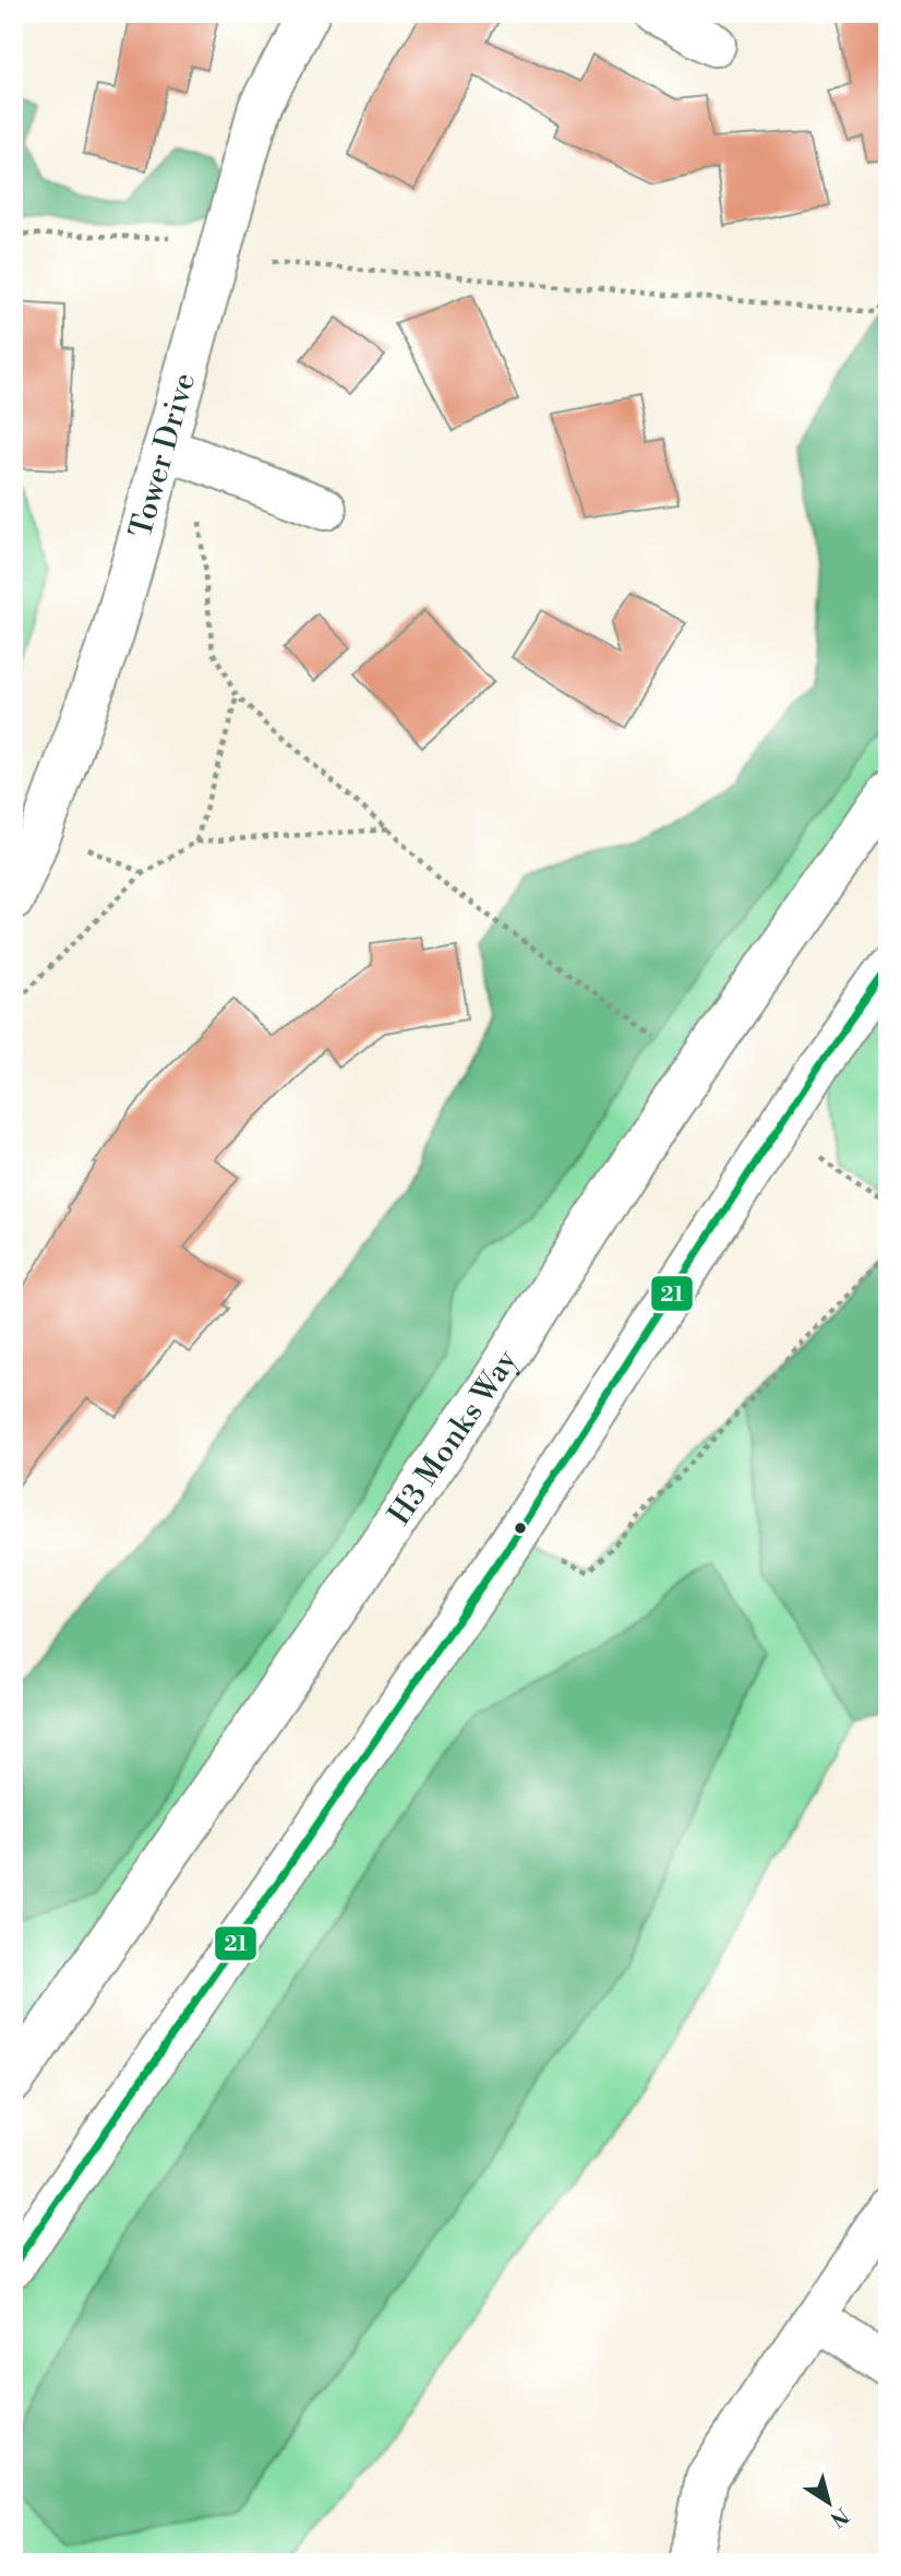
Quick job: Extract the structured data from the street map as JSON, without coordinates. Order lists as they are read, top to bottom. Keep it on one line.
{"streets":{"main road":["Tower Drive","H3 Monks Way"]},"lines":["transit line 21"],"north":"bottom right"}
